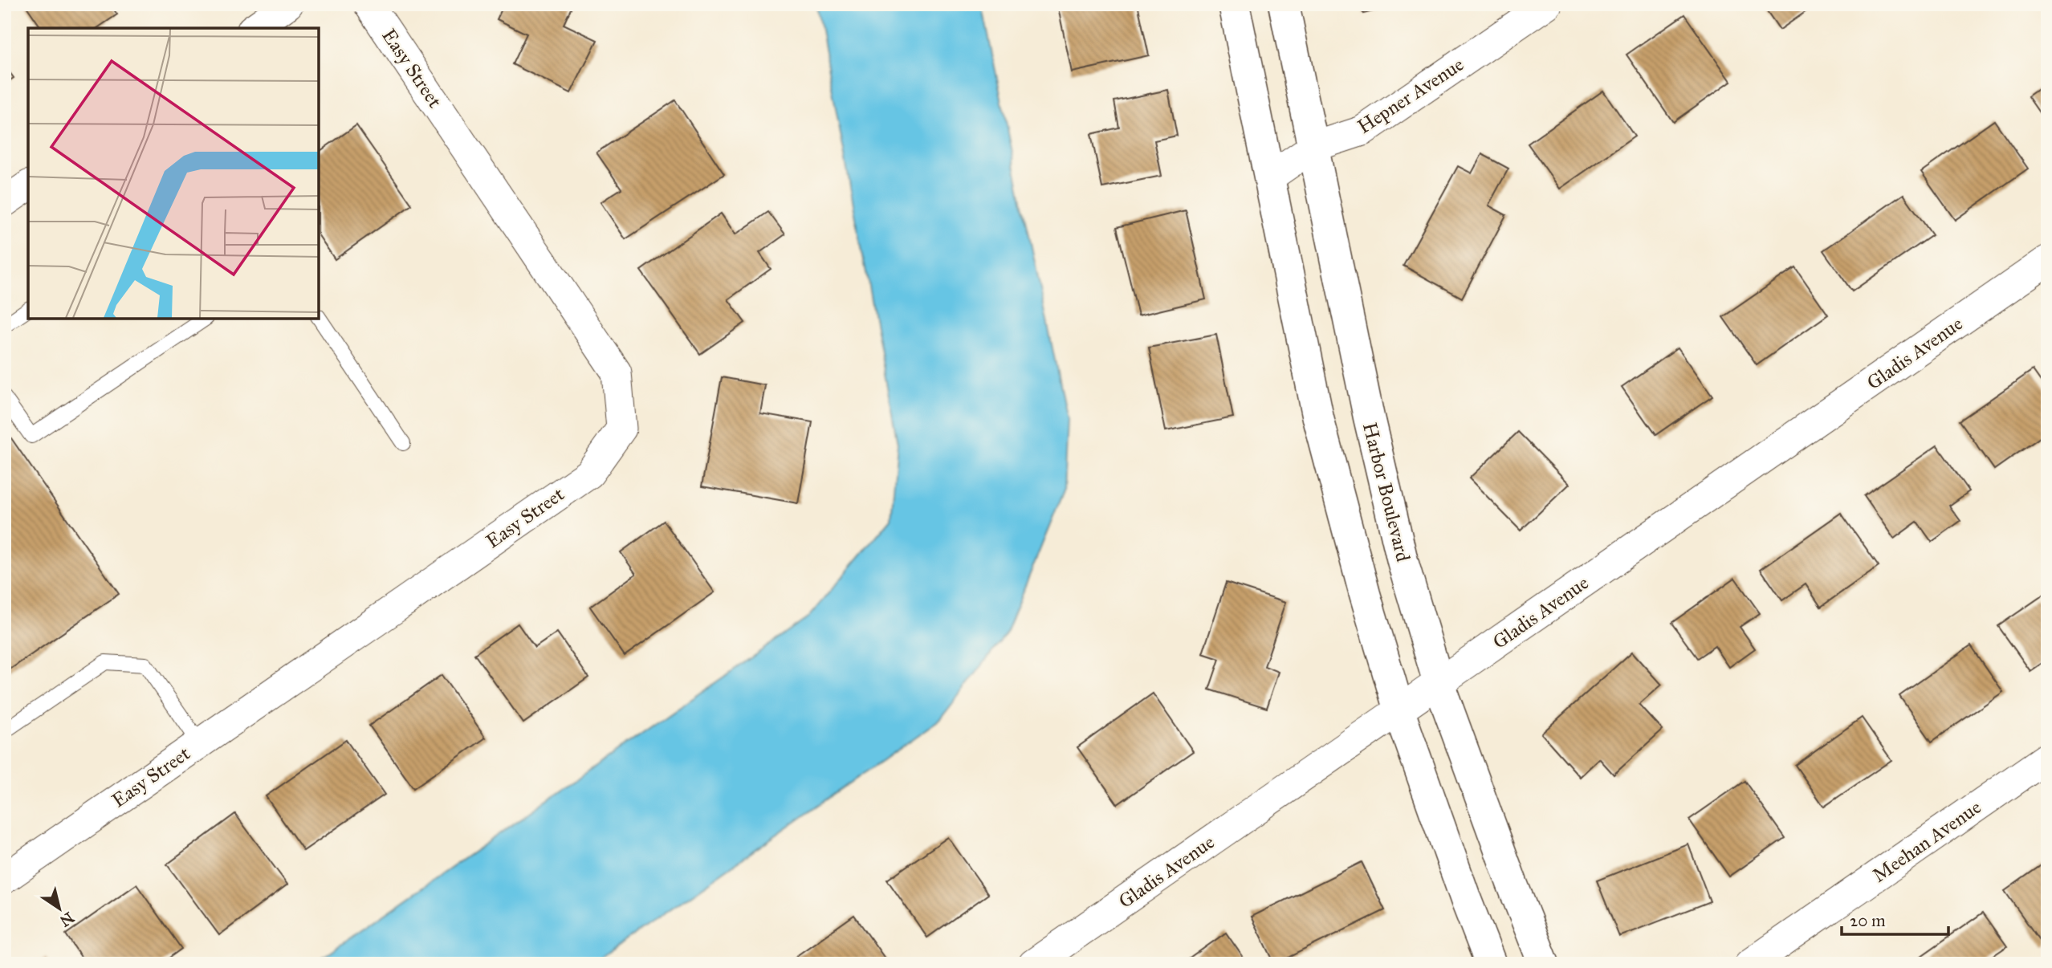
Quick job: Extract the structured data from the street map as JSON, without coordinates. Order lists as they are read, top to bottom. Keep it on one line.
{"streets":{"street":["Easy Street","Hepner Avenue","Gladis Avenue","Harbor Boulevard","Meehan Avenue"]},"crossings":[["Hepner Avenue","Harbor Boulevard"],["Gladis Avenue","Harbor Boulevard"]],"scale_bar":"20 m","north":"bottom right"}
